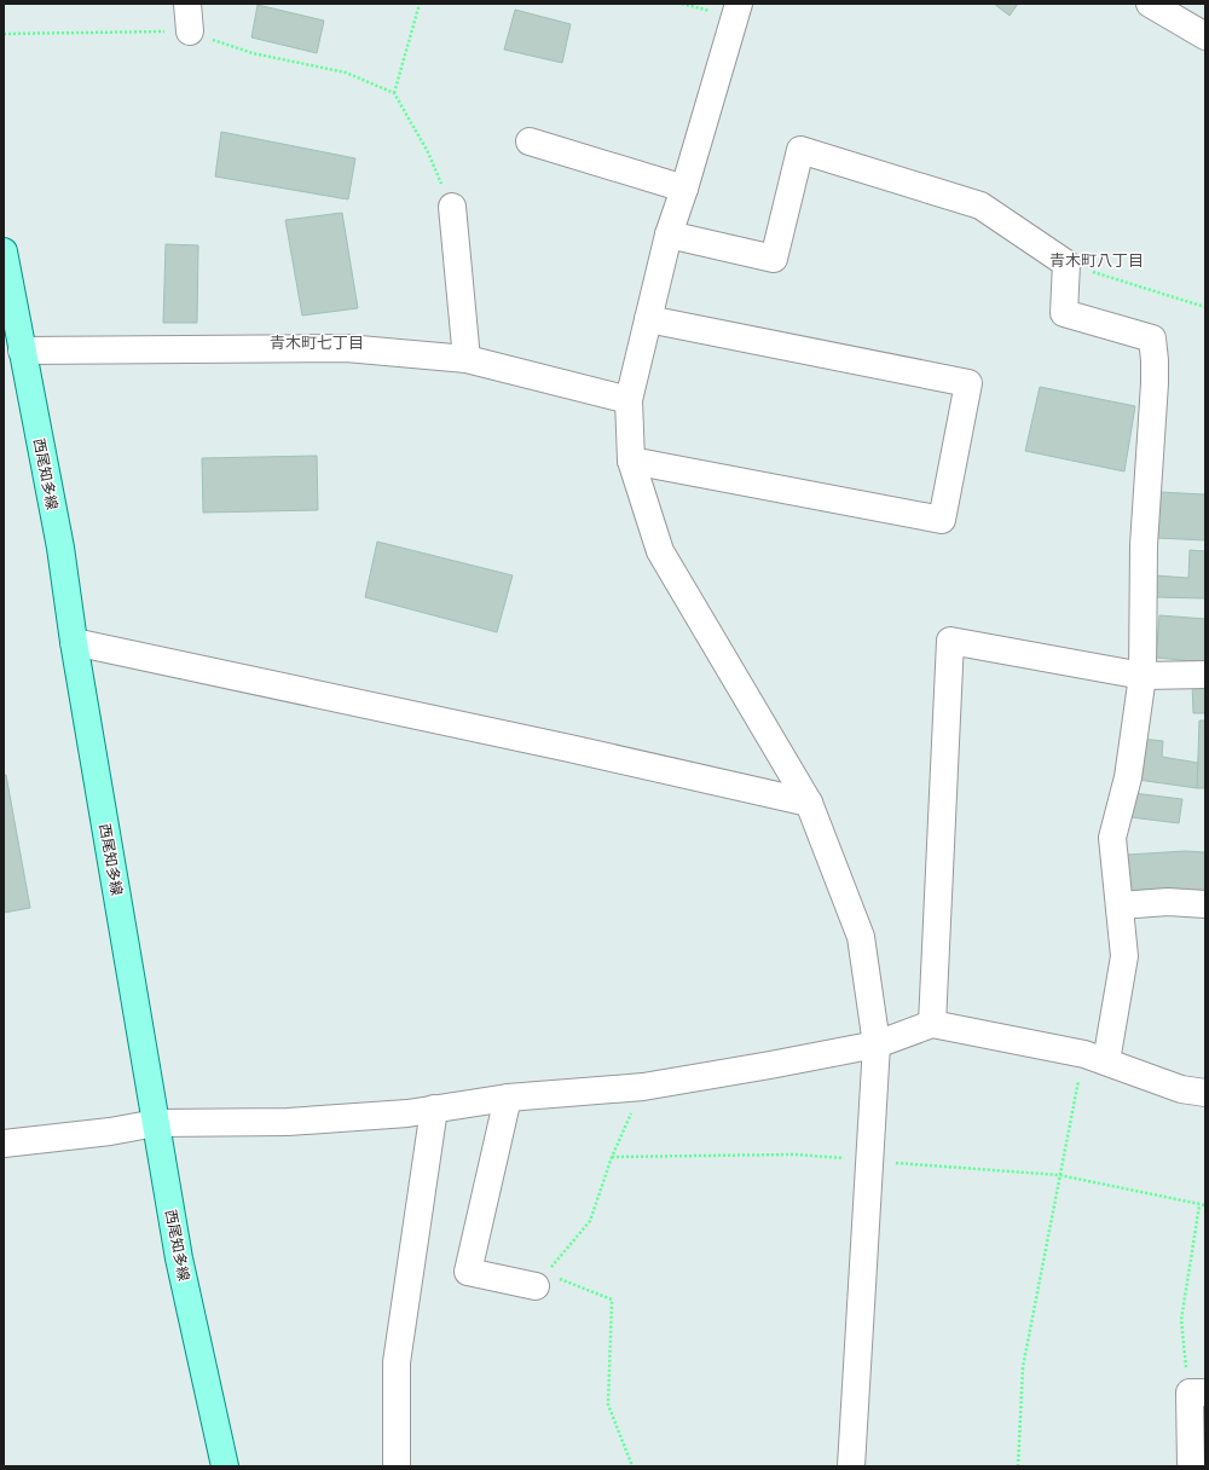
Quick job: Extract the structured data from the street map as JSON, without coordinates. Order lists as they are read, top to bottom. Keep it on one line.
{"streets":{"main road":["西尾知多線"]},"districts":["青木町八丁目","青木町七丁目"]}
